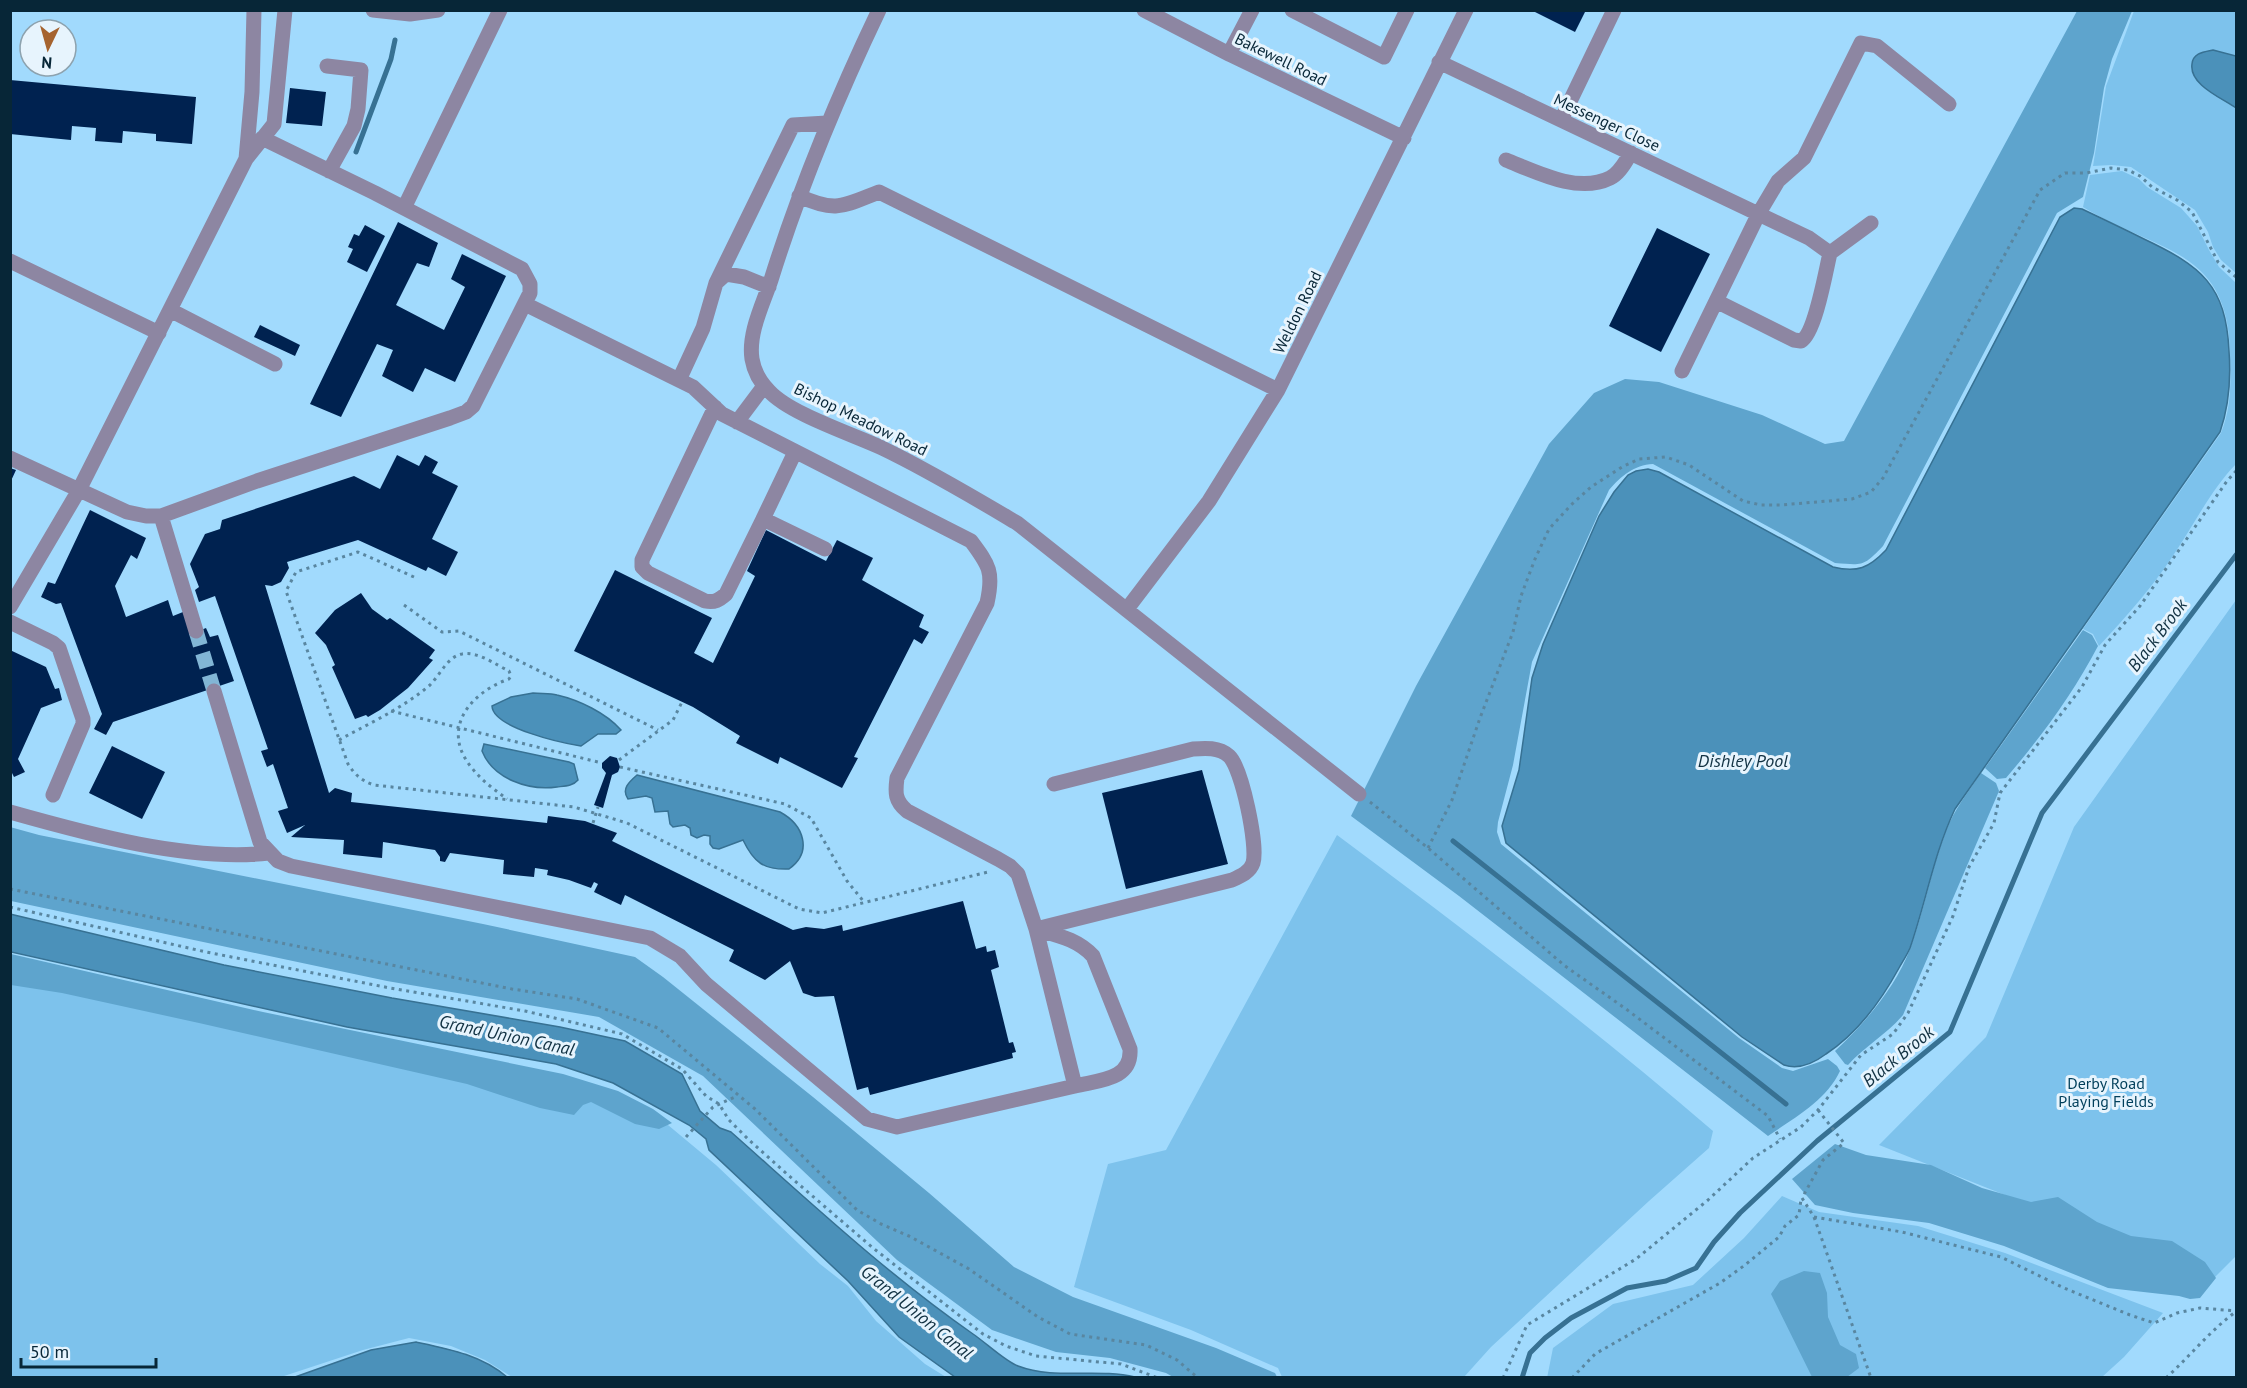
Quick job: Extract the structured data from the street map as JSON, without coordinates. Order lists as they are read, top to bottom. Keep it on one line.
{"streets":{"street":["Bakewell Road","Messenger Close","Weldon Road","Bishop Meadow Road"]},"crossings":[["Bakewell Road","Weldon Road"],["Messenger Close","Weldon Road"],["Weldon Road","Bishop Meadow Road"]],"water":["Black Brook","Dishley Pool","Grand Union Canal"],"parks":["Derby Road Playing Fields"],"scale_bar":"50 m","north":"bottom"}
